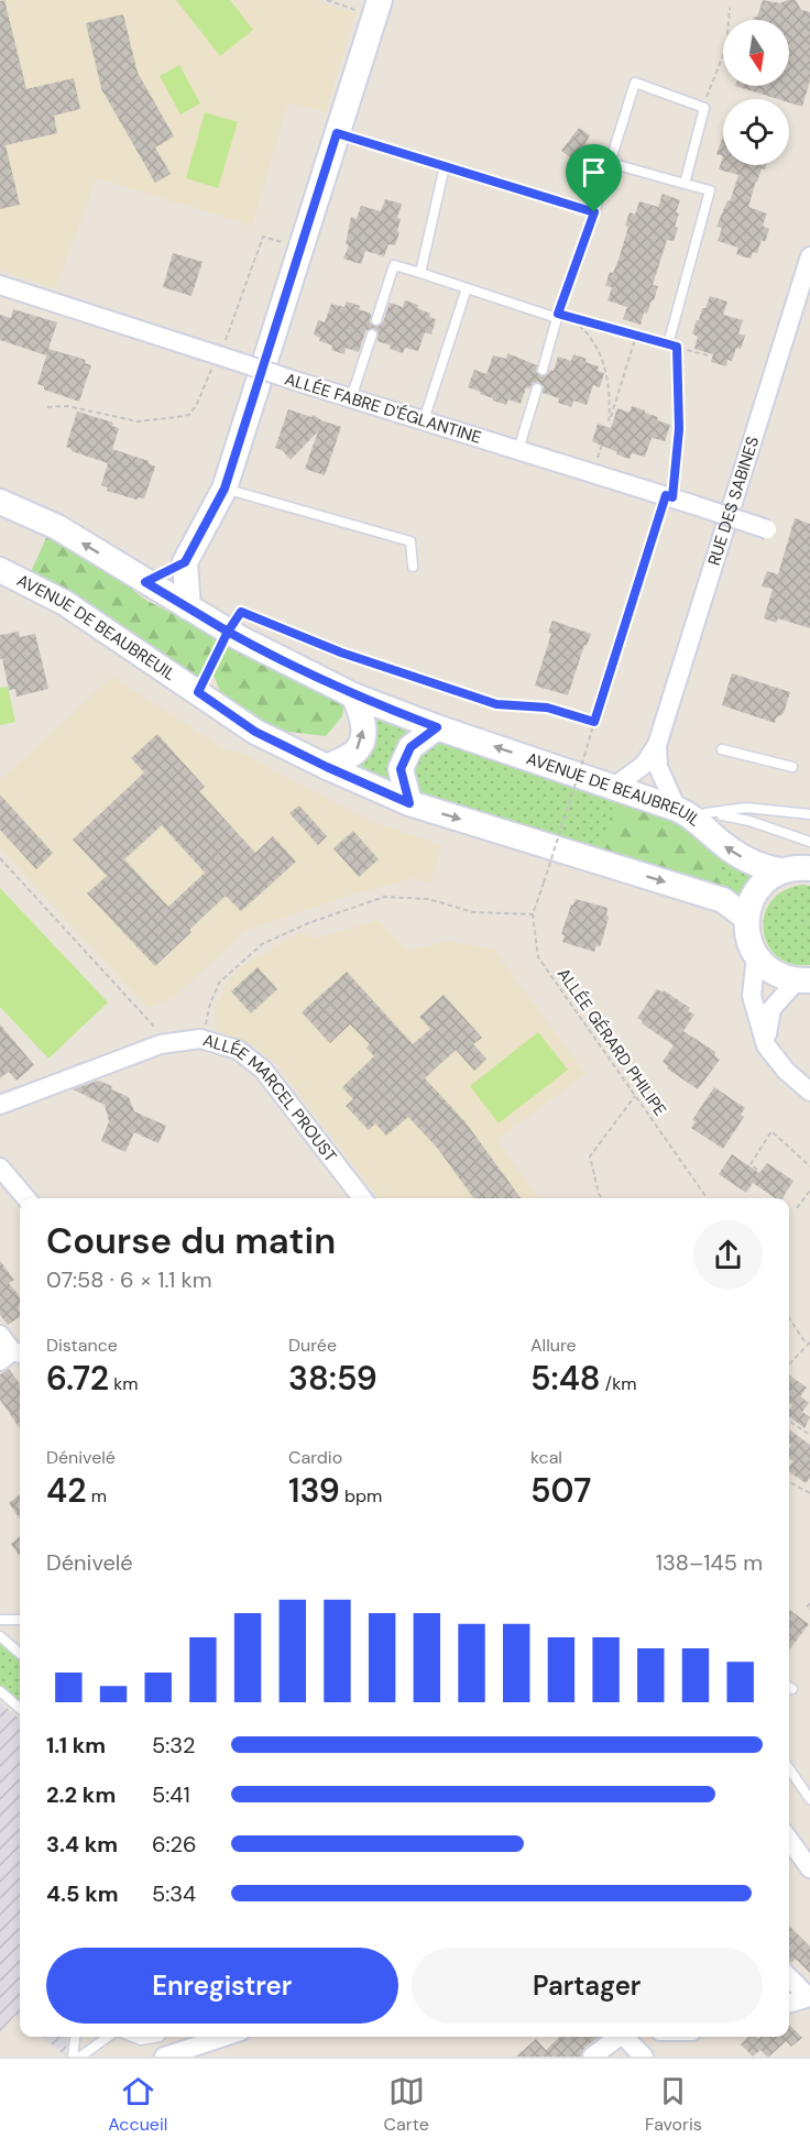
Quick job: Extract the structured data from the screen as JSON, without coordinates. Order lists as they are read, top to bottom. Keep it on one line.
{"streets":{"main road":["AVENUE DE BEAUBREUIL"],"street":["ALLÉE FABRE D'ÉGLANTINE","RUE DES SABINES","ALLÉE MARCEL PROUST"],"path":["ALLÉE GÉRARD PHILIPE"]},"crossings":[["ALLÉE FABRE D'ÉGLANTINE","ALLÉE GÉRARD PHILIPE"],["RUE DES SABINES","AVENUE DE BEAUBREUIL"]],"north":"bottom","page":{"heading":["Course du matin","07:58 · 6 × 1.1 km"],"stats":[["Distance","6.72 km"],["Durée","38:59"],["Allure","5:48 /km"],["Dénivelé","42 m"],["Cardio","139 bpm"],["kcal","507"]],"chart":["Dénivelé","138–145 m"],"list":[{"name":"1.1 km","note":"5:32"},{"name":"2.2 km","note":"5:41"},{"name":"3.4 km","note":"6:26"},{"name":"4.5 km","note":"5:34"}],"buttons":["Enregistrer","Partager"],"tabs":["Accueil","Carte","Favoris"]}}
